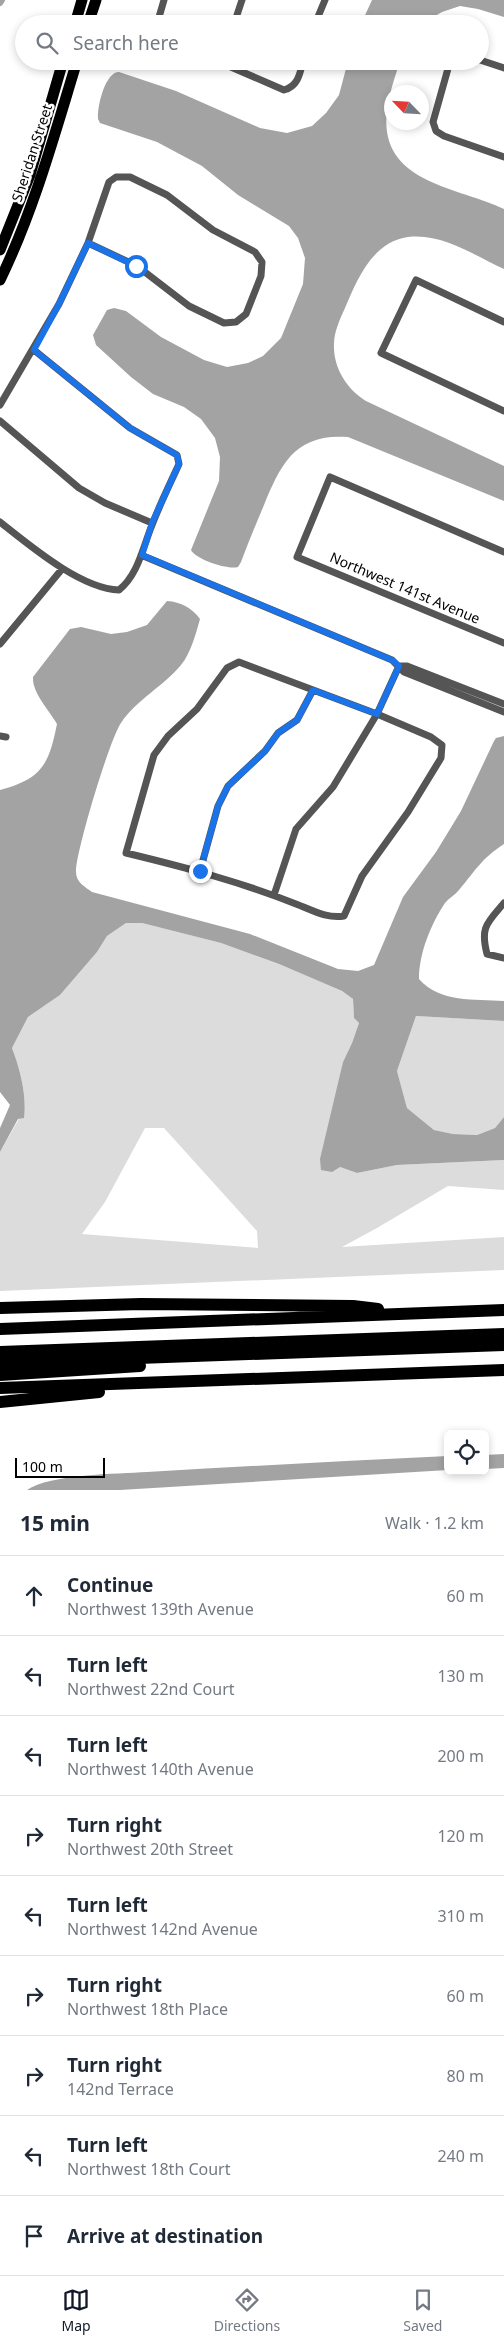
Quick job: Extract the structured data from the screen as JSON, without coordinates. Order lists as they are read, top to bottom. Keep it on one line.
{"streets":{"main road":["Sheridan Street"],"street":["Northwest 141st Avenue"]},"scale_bar":"100 m","north":"top left","page":{"search":"Search here","scale":"100 m","heading":["15 min","Walk · 1.2 km"],"list":[["Continue","Northwest 139th Avenue","60 m"],["Turn left","Northwest 22nd Court","130 m"],["Turn left","Northwest 140th Avenue","200 m"],["Turn right","Northwest 20th Street","120 m"],["Turn left","Northwest 142nd Avenue","310 m"],["Turn right","Northwest 18th Place","60 m"],["Turn right","142nd Terrace","80 m"],["Turn left","Northwest 18th Court","240 m"],"Arrive at destination"],"nav":["Map","Directions","Saved"]}}
